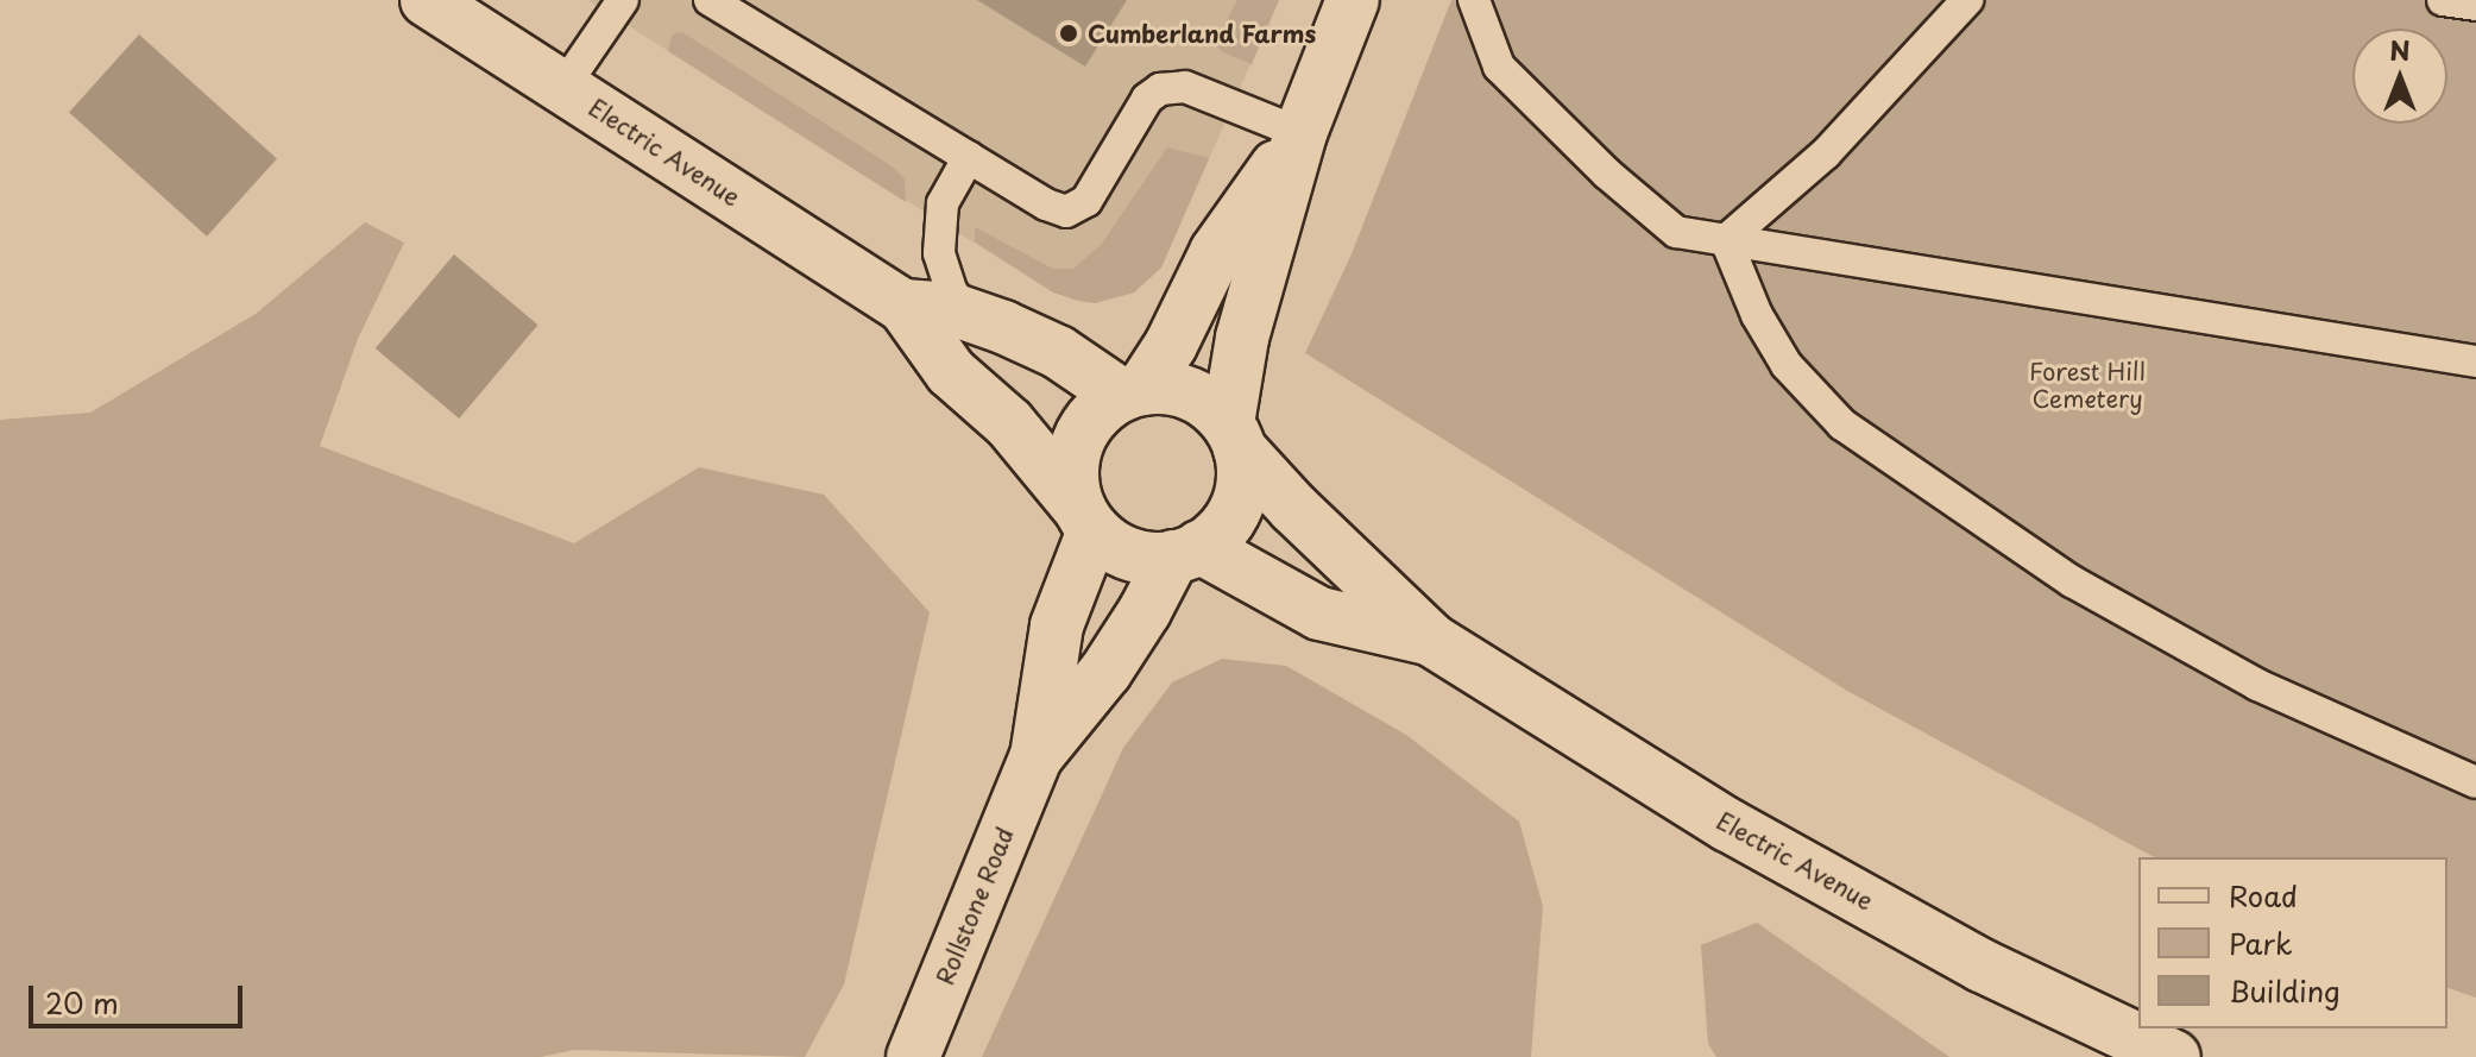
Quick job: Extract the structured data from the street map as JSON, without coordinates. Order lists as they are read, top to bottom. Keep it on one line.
{"streets":{"main road":["Electric Avenue","Rollstone Road"]},"crossings":[["Electric Avenue","Rollstone Road"]],"parks":["Forest Hill Cemetery"],"places":["Cumberland Farms"],"legend":["Road","Park","Building"],"scale_bar":"20 m","north":"top"}
